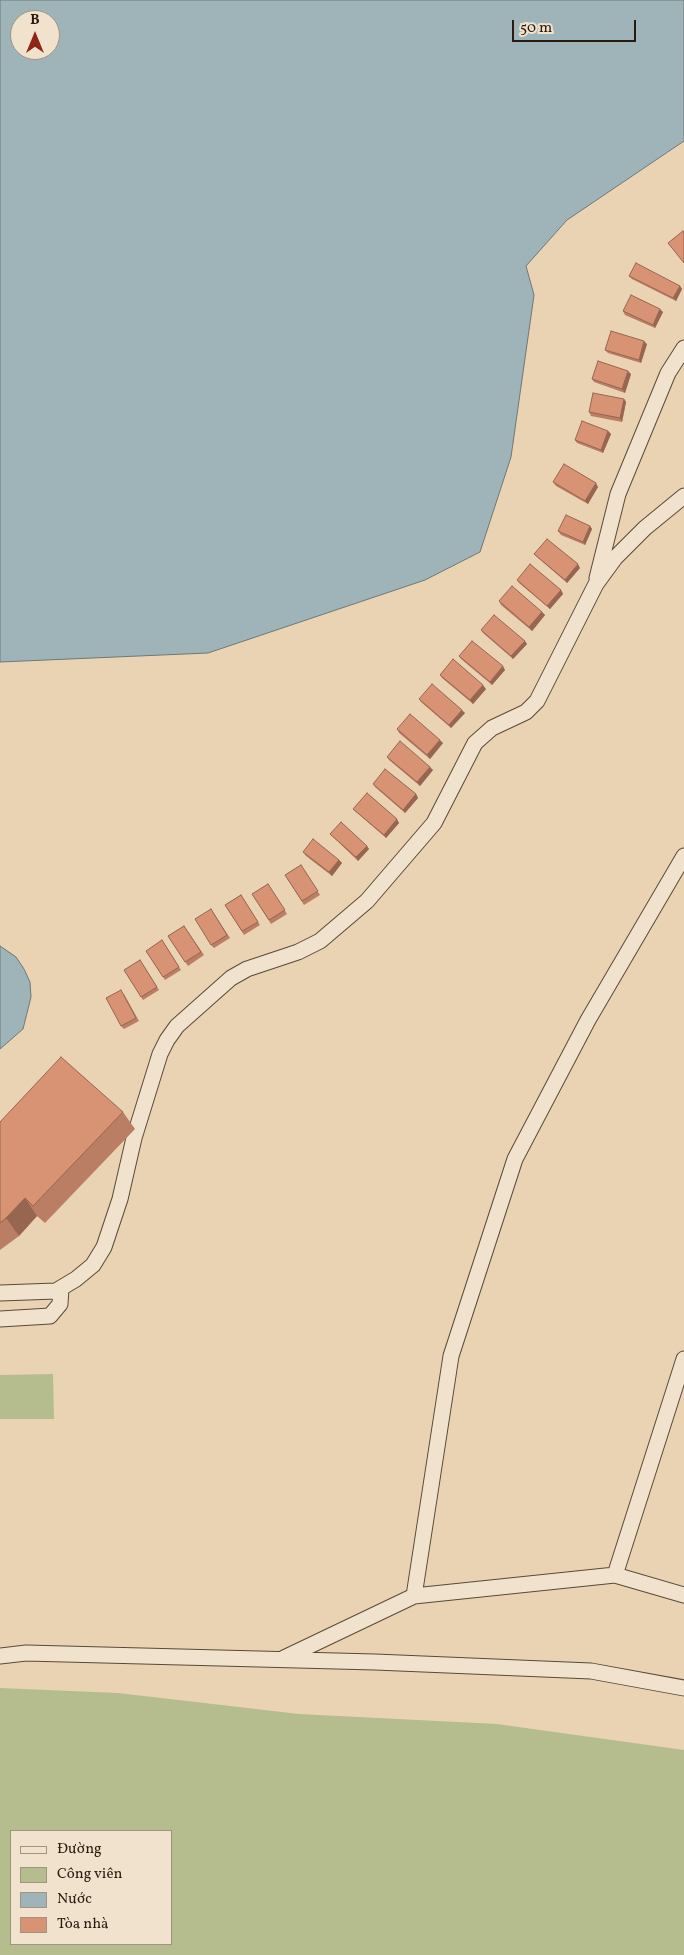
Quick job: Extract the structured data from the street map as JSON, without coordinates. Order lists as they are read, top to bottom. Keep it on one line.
{"legend":["Đường","Công viên","Nước","Tòa nhà"],"scale_bar":"50 m","north":"top"}
